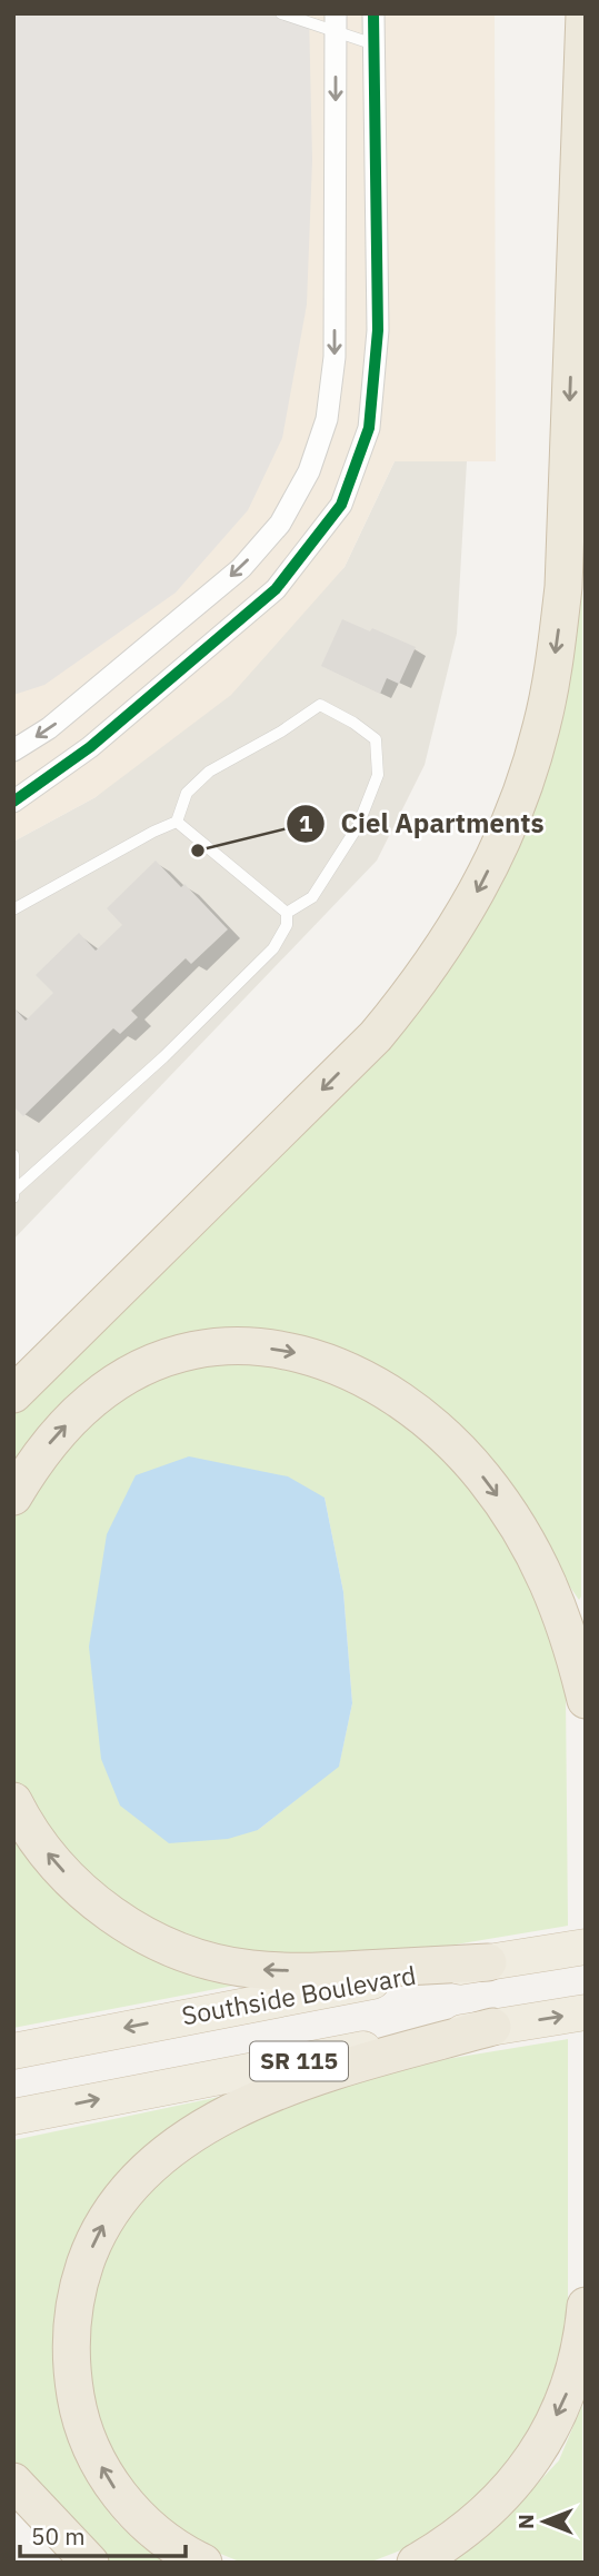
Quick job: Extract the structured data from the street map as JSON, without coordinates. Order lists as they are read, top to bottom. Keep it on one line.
{"streets":{"highway":["Southside Boulevard","SR 115"]},"places":["Ciel Apartments"],"scale_bar":"50 m","north":"left"}
